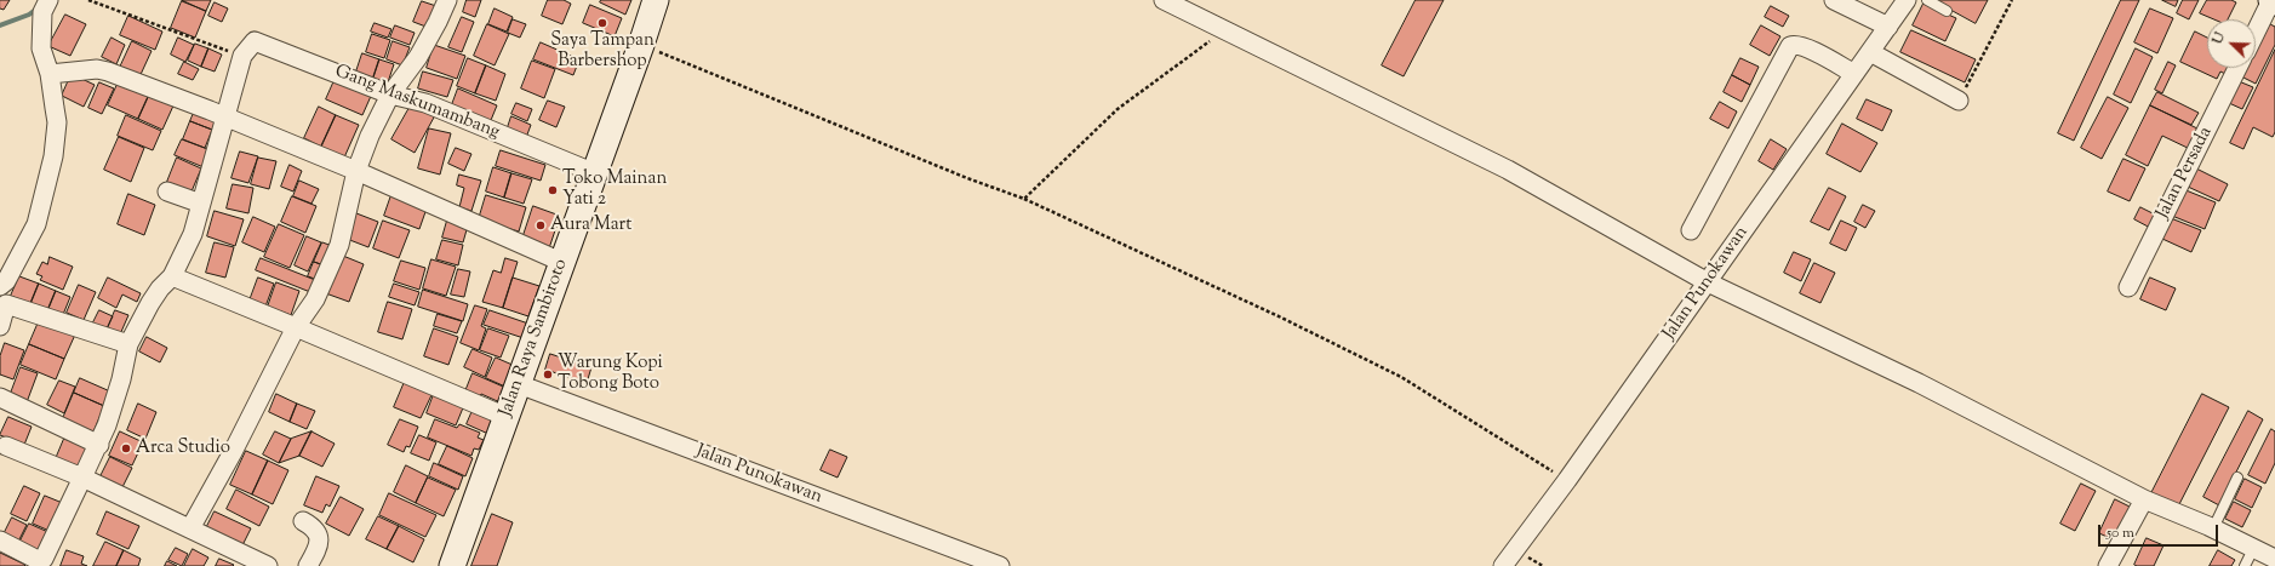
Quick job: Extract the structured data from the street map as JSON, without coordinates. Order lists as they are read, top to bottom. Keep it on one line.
{"streets":{"street":["Gang Maskumambang","Jalan Persada","Jalan Punokawan","Jalan Raya Sambiroto"]},"crossings":[["Gang Maskumambang","Jalan Raya Sambiroto"],["Jalan Punokawan","Jalan Raya Sambiroto"]],"places":["Saya Tampan Barbershop","Toko Mainan Yati 2","Aura Mart","Warung Kopi Tobong Boto","Arca Studio"],"scale_bar":"50 m","north":"top left"}
